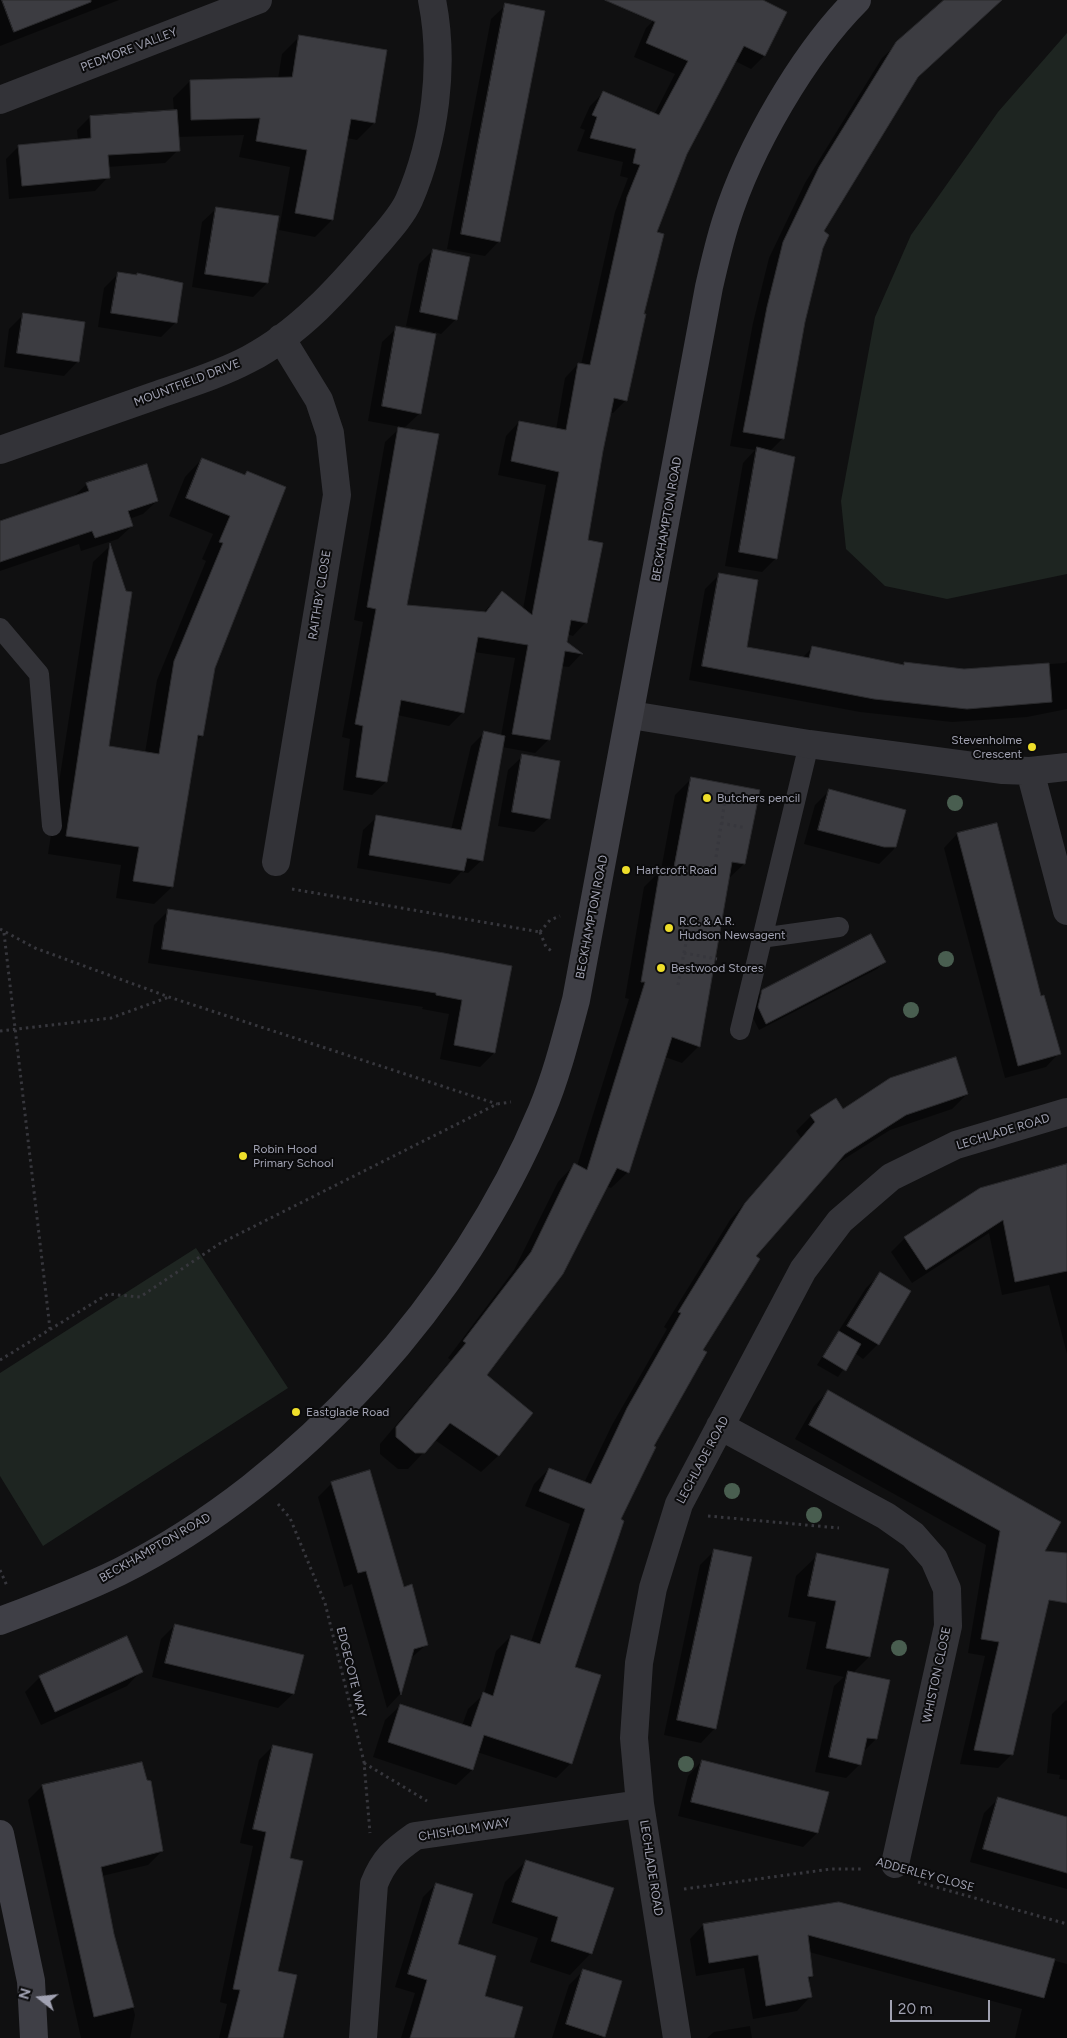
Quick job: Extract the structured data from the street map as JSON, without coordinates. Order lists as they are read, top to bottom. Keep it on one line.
{"streets":{"street":["PEDMORE VALLEY","MOUNTFIELD DRIVE","BECKHAMPTON ROAD","RAITHBY CLOSE","LECHLADE ROAD","WHISTON CLOSE","CHISHOLM WAY"],"path":["EDGECOTE WAY","ADDERLEY CLOSE"]},"crossings":[["MOUNTFIELD DRIVE","RAITHBY CLOSE"],["BECKHAMPTON ROAD","EDGECOTE WAY"],["LECHLADE ROAD","WHISTON CLOSE"],["LECHLADE ROAD","CHISHOLM WAY"],["LECHLADE ROAD","ADDERLEY CLOSE"],["WHISTON CLOSE","ADDERLEY CLOSE"]],"places":["Stevenholme Crescent","Butchers pencil","Hartcroft Road","R.C. & A.R. Hudson Newsagent","Bestwood Stores","Robin Hood Primary School","Eastglade Road"],"scale_bar":"20 m","north":"left"}
